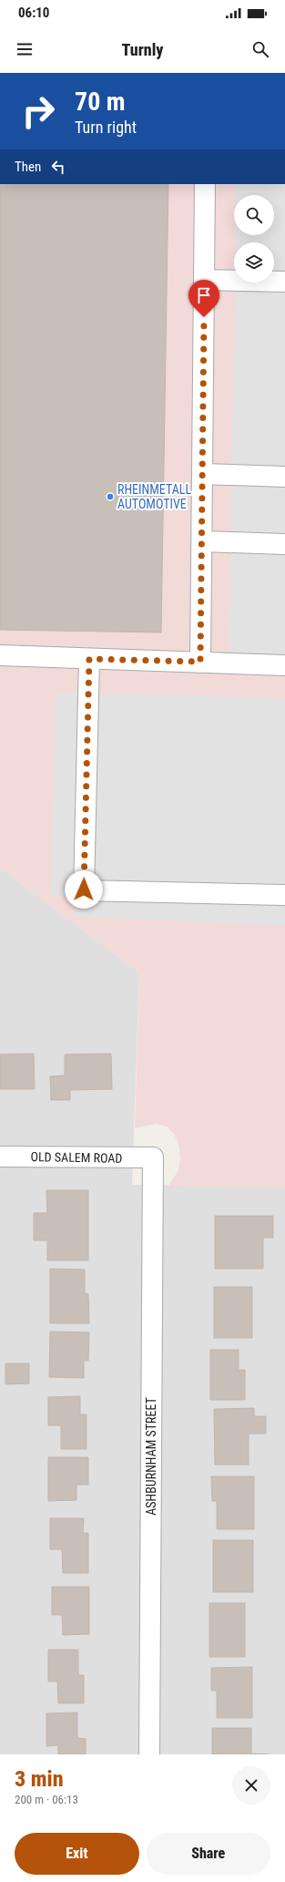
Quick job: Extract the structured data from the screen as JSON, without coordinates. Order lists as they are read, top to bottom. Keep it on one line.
{"streets":{"street":["OLD SALEM ROAD","ASHBURNHAM STREET"]},"crossings":[["OLD SALEM ROAD","ASHBURNHAM STREET"]],"places":["RHEINMETALL AUTOMOTIVE"],"page":{"status":"06:10","header":"Turnly","turn":["70 m","Turn right"],"then":"Then","heading":["3 min","200 m · 06:13"],"buttons":["Exit","Share"]}}
